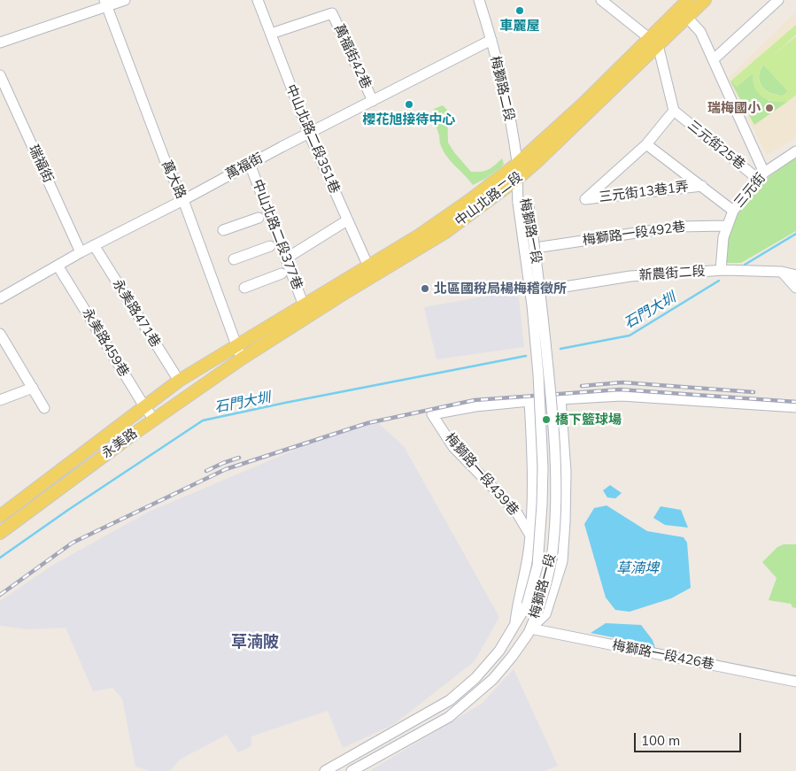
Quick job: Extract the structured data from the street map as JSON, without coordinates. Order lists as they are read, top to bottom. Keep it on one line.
{"streets":{"main road":["中山北路二段","永美路"],"street":["萬福街42巷","梅獅路二段","中山北路二段351巷","三元街25巷","瑞福街","萬福街","萬大路","三元街","三元街13巷1弄","梅獅路一段","梅獅路一段492巷","中山北路二段377巷","新農街二段","永美路471巷","永美路459巷","梅獅路一段439巷","梅獅路一段426巷"]},"crossings":[["萬福街42巷","中山北路二段351巷"],["萬福街42巷","萬福街"],["梅獅路二段","萬福街"],["梅獅路二段","中山北路二段"],["梅獅路二段","梅獅路一段"],["中山北路二段351巷","萬福街"],["中山北路二段351巷","中山北路二段"],["三元街25巷","三元街"],["瑞福街","萬福街"],["萬福街","萬大路"],["萬福街","中山北路二段377巷"],["萬福街","永美路471巷"],["萬福街","永美路459巷"],["萬大路","中山北路二段"],["萬大路","永美路"],["三元街","梅獅路一段492巷"],["三元街","新農街二段"],["中山北路二段","梅獅路一段"],["中山北路二段","中山北路二段377巷"],["中山北路二段","永美路"],["梅獅路一段","梅獅路一段439巷"],["梅獅路一段","梅獅路一段426巷"],["永美路471巷","永美路"],["永美路459巷","永美路"]],"districts":["草湳陂"],"water":["石門大圳","草湳埤"],"places":["車麗屋","櫻花旭接待中心","瑞梅國小","北區國稅局楊梅稽徵所","橋下籃球場"],"scale_bar":"100 m"}
